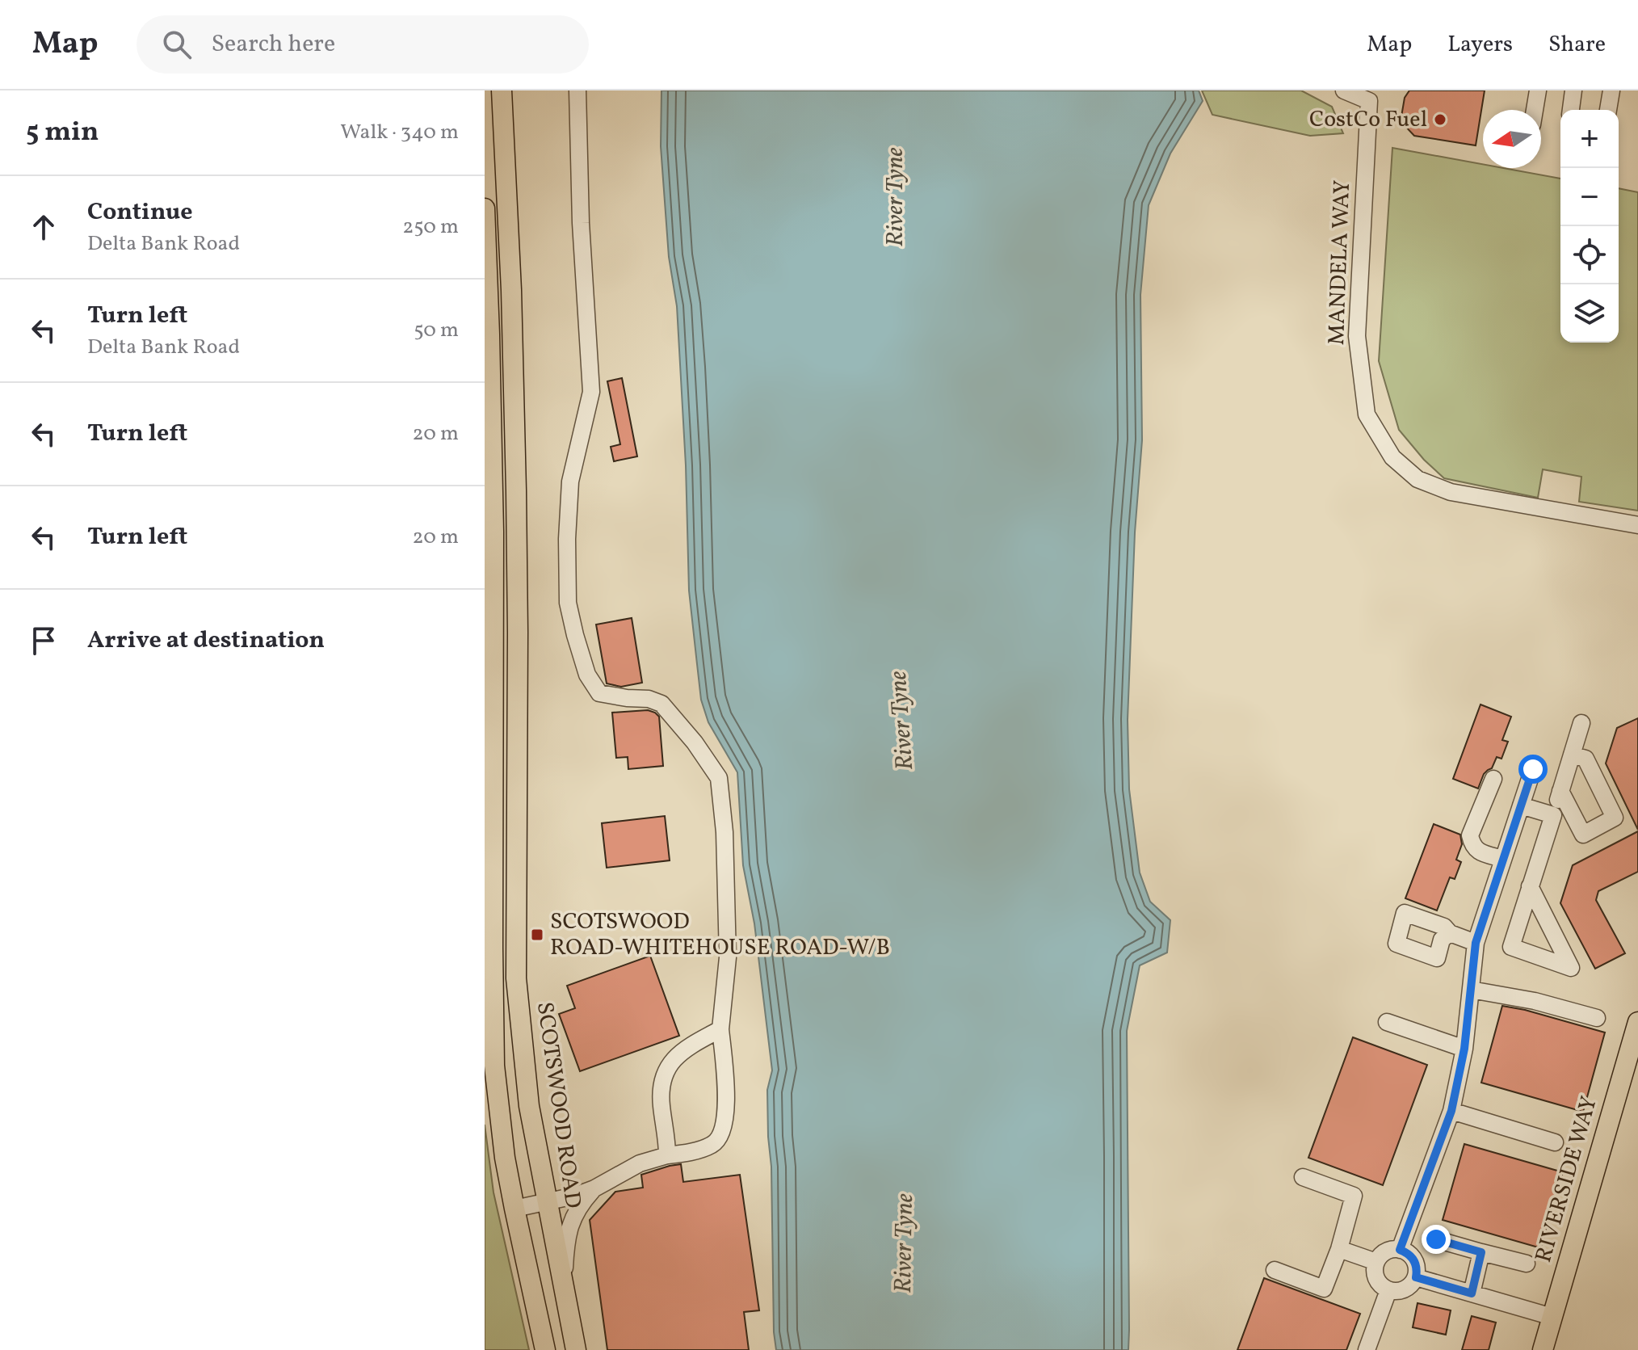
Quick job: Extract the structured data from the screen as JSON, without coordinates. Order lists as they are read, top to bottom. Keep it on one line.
{"streets":{"main road":["SCOTSWOOD ROAD","RIVERSIDE WAY"],"street":["MANDELA WAY"]},"water":["River Tyne"],"places":{"other":["CostCo Fuel"],"transit":["SCOTSWOOD ROAD-WHITEHOUSE ROAD-W/B"]},"north":"left","page":{"header":"Map","search":"Search here","nav":["Map","Layers","Share"],"heading":["5 min","Walk · 340 m"],"map_buttons":["+","−"],"list":[["Continue","Delta Bank Road","250 m"],["Turn left","Delta Bank Road","50 m"],["Turn left","20 m"],["Turn left","20 m"],"Arrive at destination"]}}
